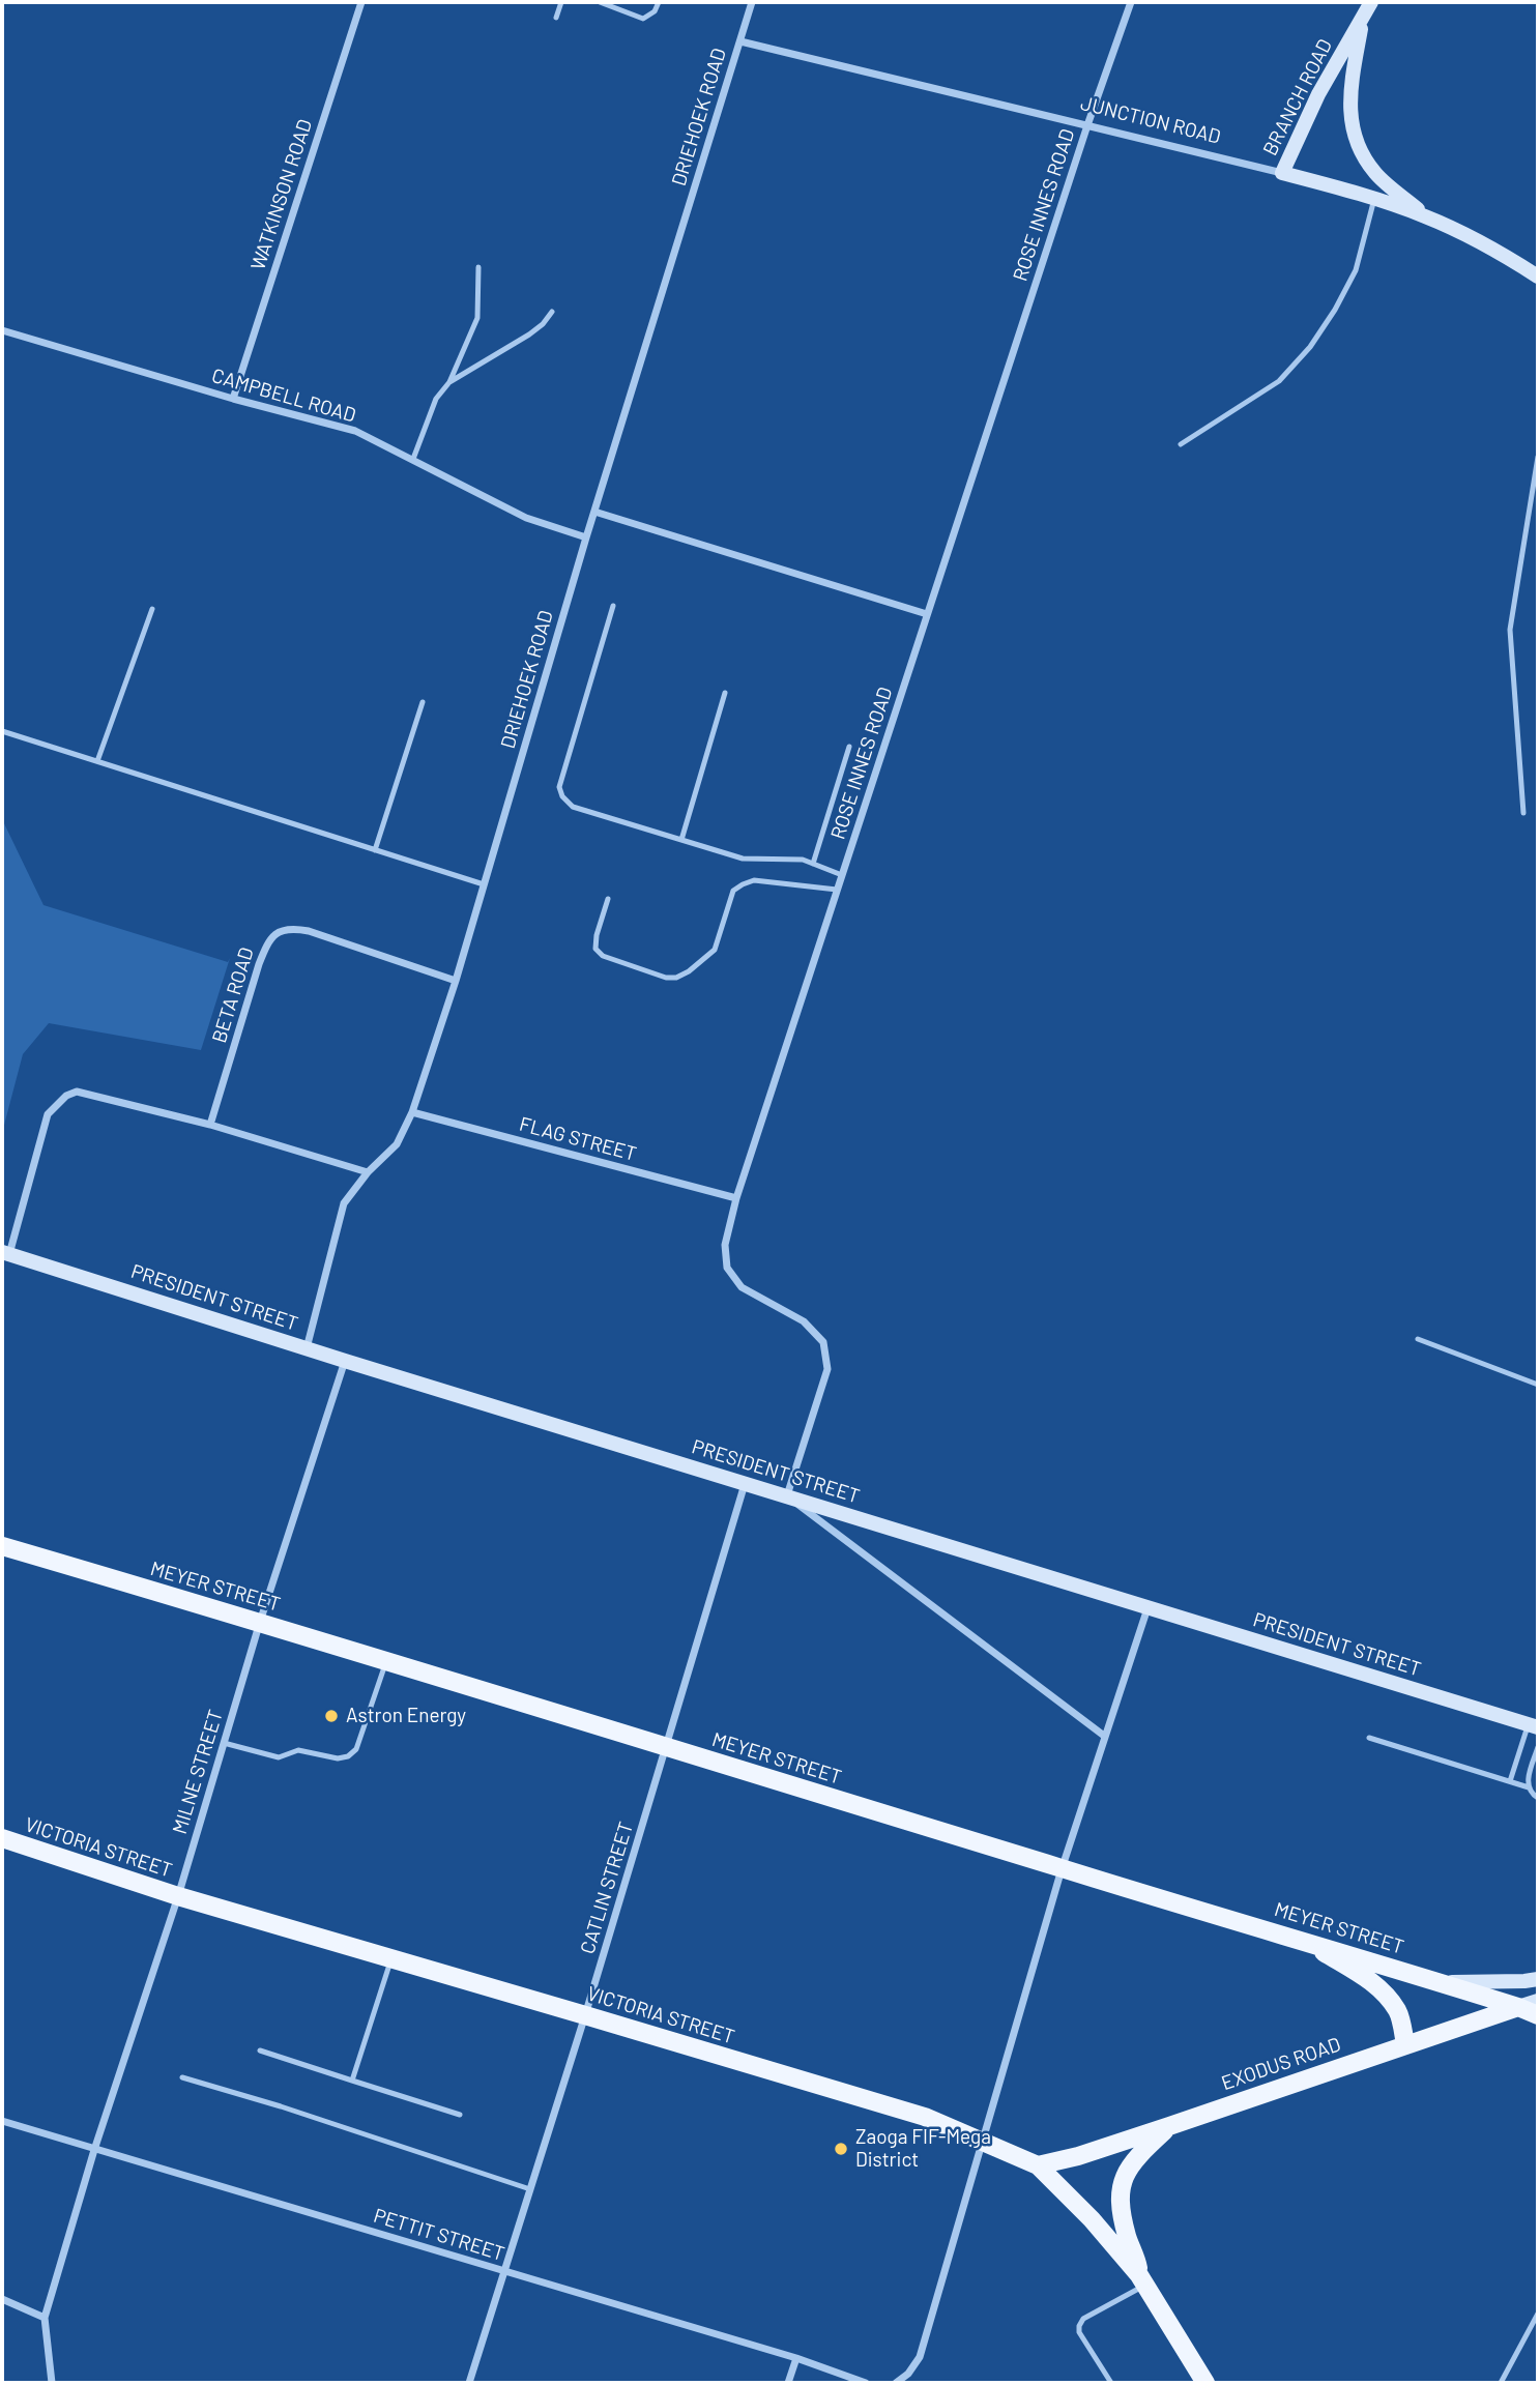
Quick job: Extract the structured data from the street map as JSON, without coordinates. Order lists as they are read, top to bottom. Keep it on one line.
{"streets":{"main road":["MEYER STREET","VICTORIA STREET","EXODUS ROAD"],"street":["BRANCH ROAD","DRIEHOEK ROAD","JUNCTION ROAD","WATKINSON ROAD","ROSE INNES ROAD","CAMPBELL ROAD","BETA ROAD","FLAG STREET","PRESIDENT STREET","MILNE STREET","CATLIN STREET","PETTIT STREET"]},"crossings":[["BRANCH ROAD","JUNCTION ROAD"],["DRIEHOEK ROAD","JUNCTION ROAD"],["DRIEHOEK ROAD","CAMPBELL ROAD"],["DRIEHOEK ROAD","BETA ROAD"],["DRIEHOEK ROAD","FLAG STREET"],["DRIEHOEK ROAD","PRESIDENT STREET"],["JUNCTION ROAD","ROSE INNES ROAD"],["WATKINSON ROAD","CAMPBELL ROAD"],["ROSE INNES ROAD","FLAG STREET"],["ROSE INNES ROAD","PRESIDENT STREET"],["PRESIDENT STREET","MILNE STREET"],["PRESIDENT STREET","CATLIN STREET"],["MEYER STREET","MILNE STREET"],["MEYER STREET","CATLIN STREET"],["MEYER STREET","EXODUS ROAD"],["MILNE STREET","VICTORIA STREET"],["MILNE STREET","PETTIT STREET"],["VICTORIA STREET","CATLIN STREET"],["VICTORIA STREET","EXODUS ROAD"],["CATLIN STREET","PETTIT STREET"]],"places":["Astron Energy","Zaoga FIF-Mega District"]}
